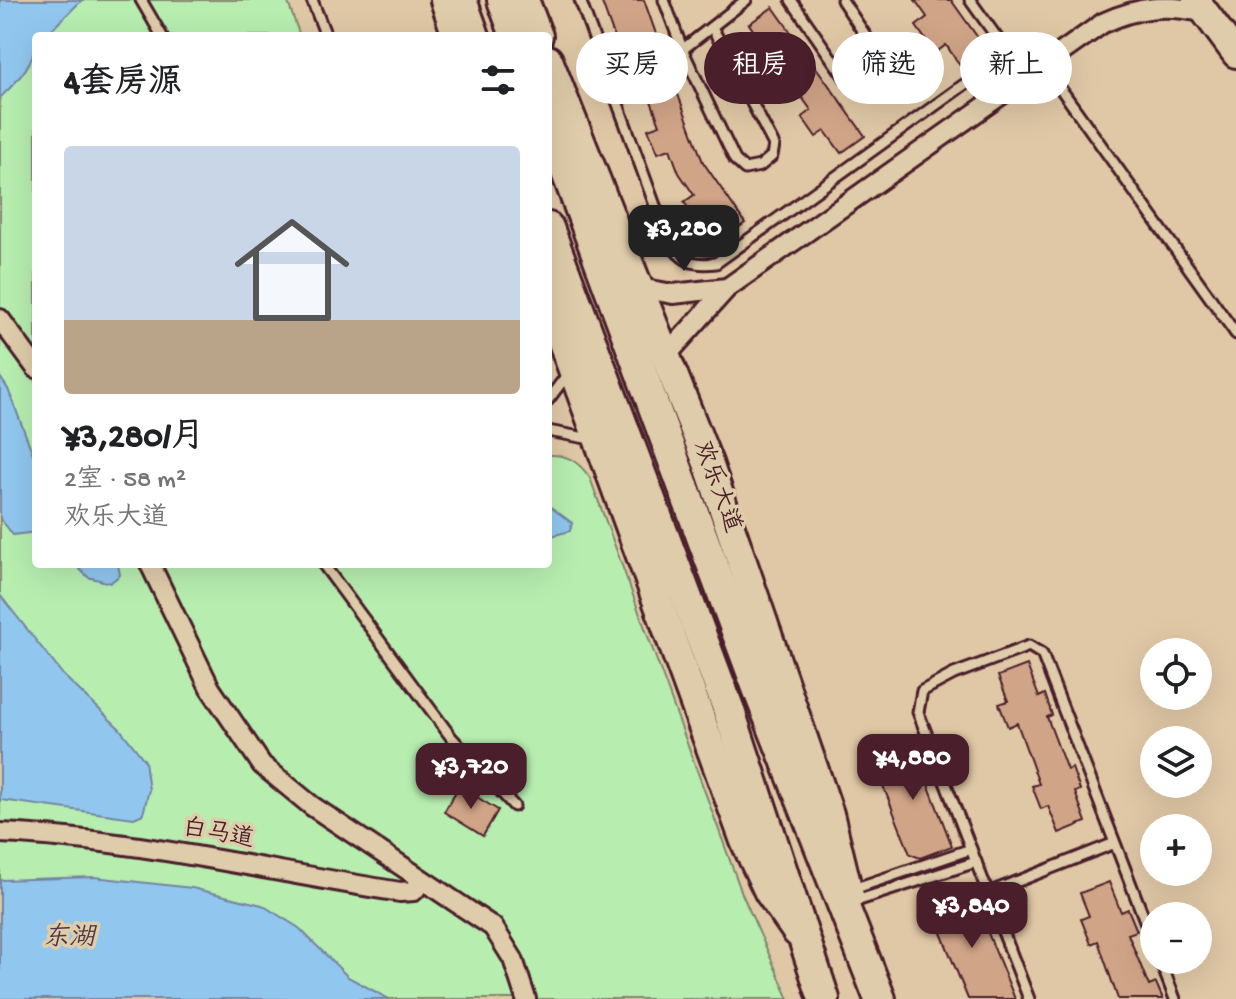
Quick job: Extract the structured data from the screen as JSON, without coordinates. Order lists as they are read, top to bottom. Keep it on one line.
{"streets":{"highway":["欢乐大道"],"street":["白马道"]},"water":["东湖"],"page":{"chip":["买房","租房","筛选","新上"],"heading":"4套房源","list":[{"name":"¥3,280/月","note":"2室 · 58 m² · 欢乐大道"}],"price":["¥3,280","¥4,880","¥3,720","¥3,840"],"map_buttons":["+","−"]}}
